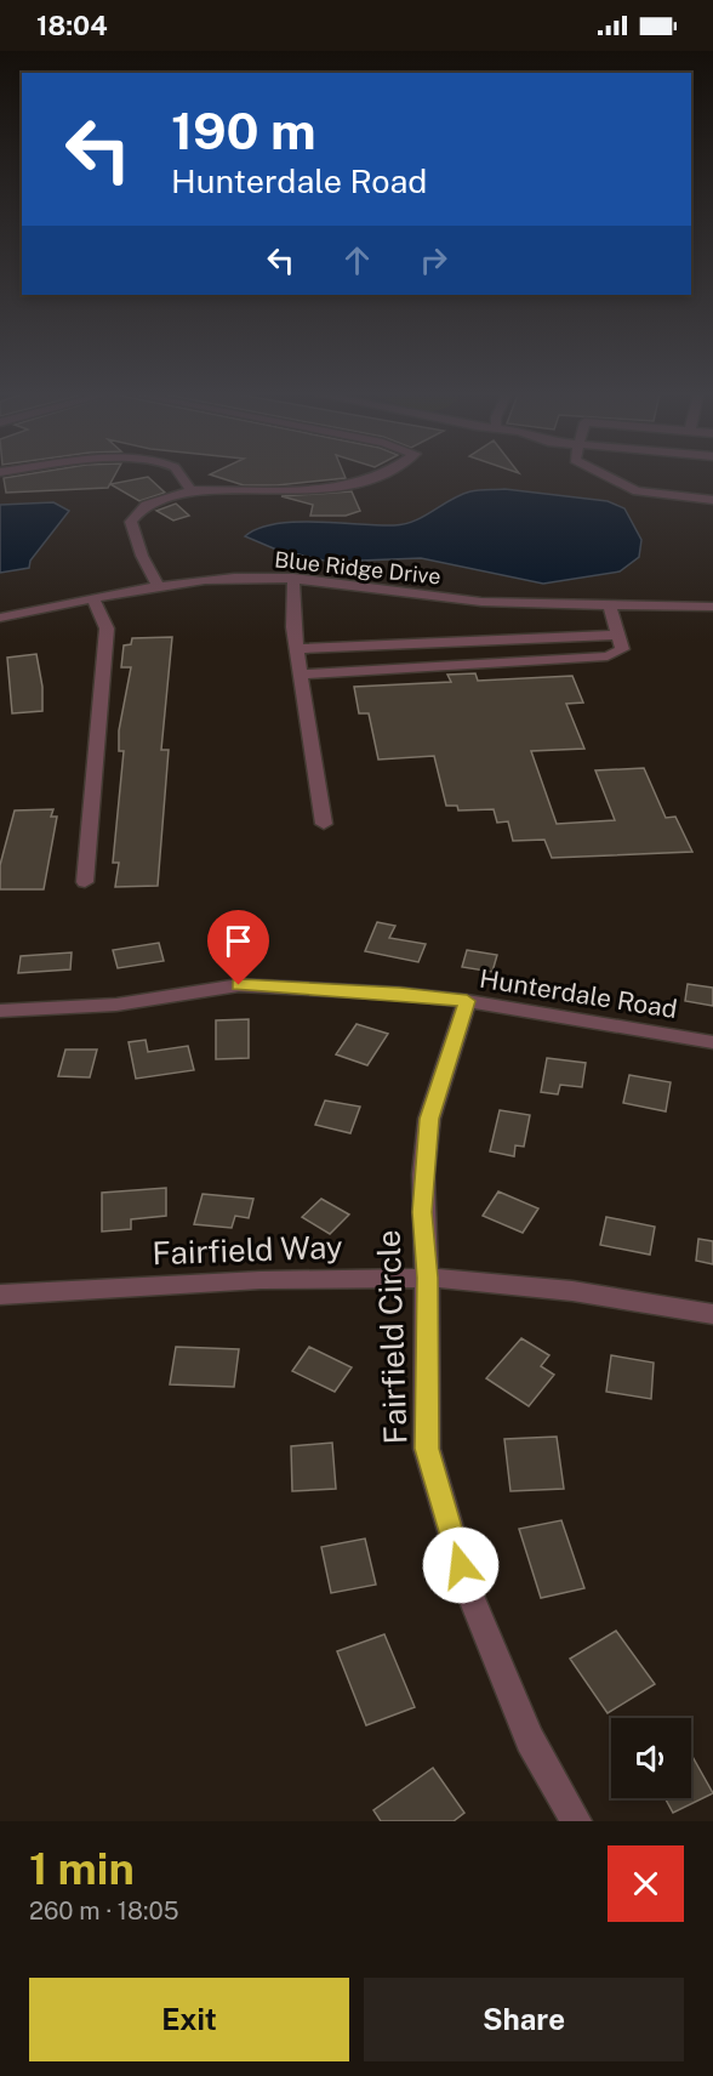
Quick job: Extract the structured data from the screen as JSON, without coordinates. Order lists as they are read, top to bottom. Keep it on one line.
{"streets":{"street":["Blue Ridge Drive","Hunterdale Road","Fairfield Way","Fairfield Circle"]},"crossings":[["Hunterdale Road","Fairfield Circle"],["Fairfield Way","Fairfield Circle"]],"page":{"status":"18:04","turn":["190 m","Hunterdale Road"],"heading":["1 min","260 m · 18:05"],"buttons":["Exit","Share"]}}
